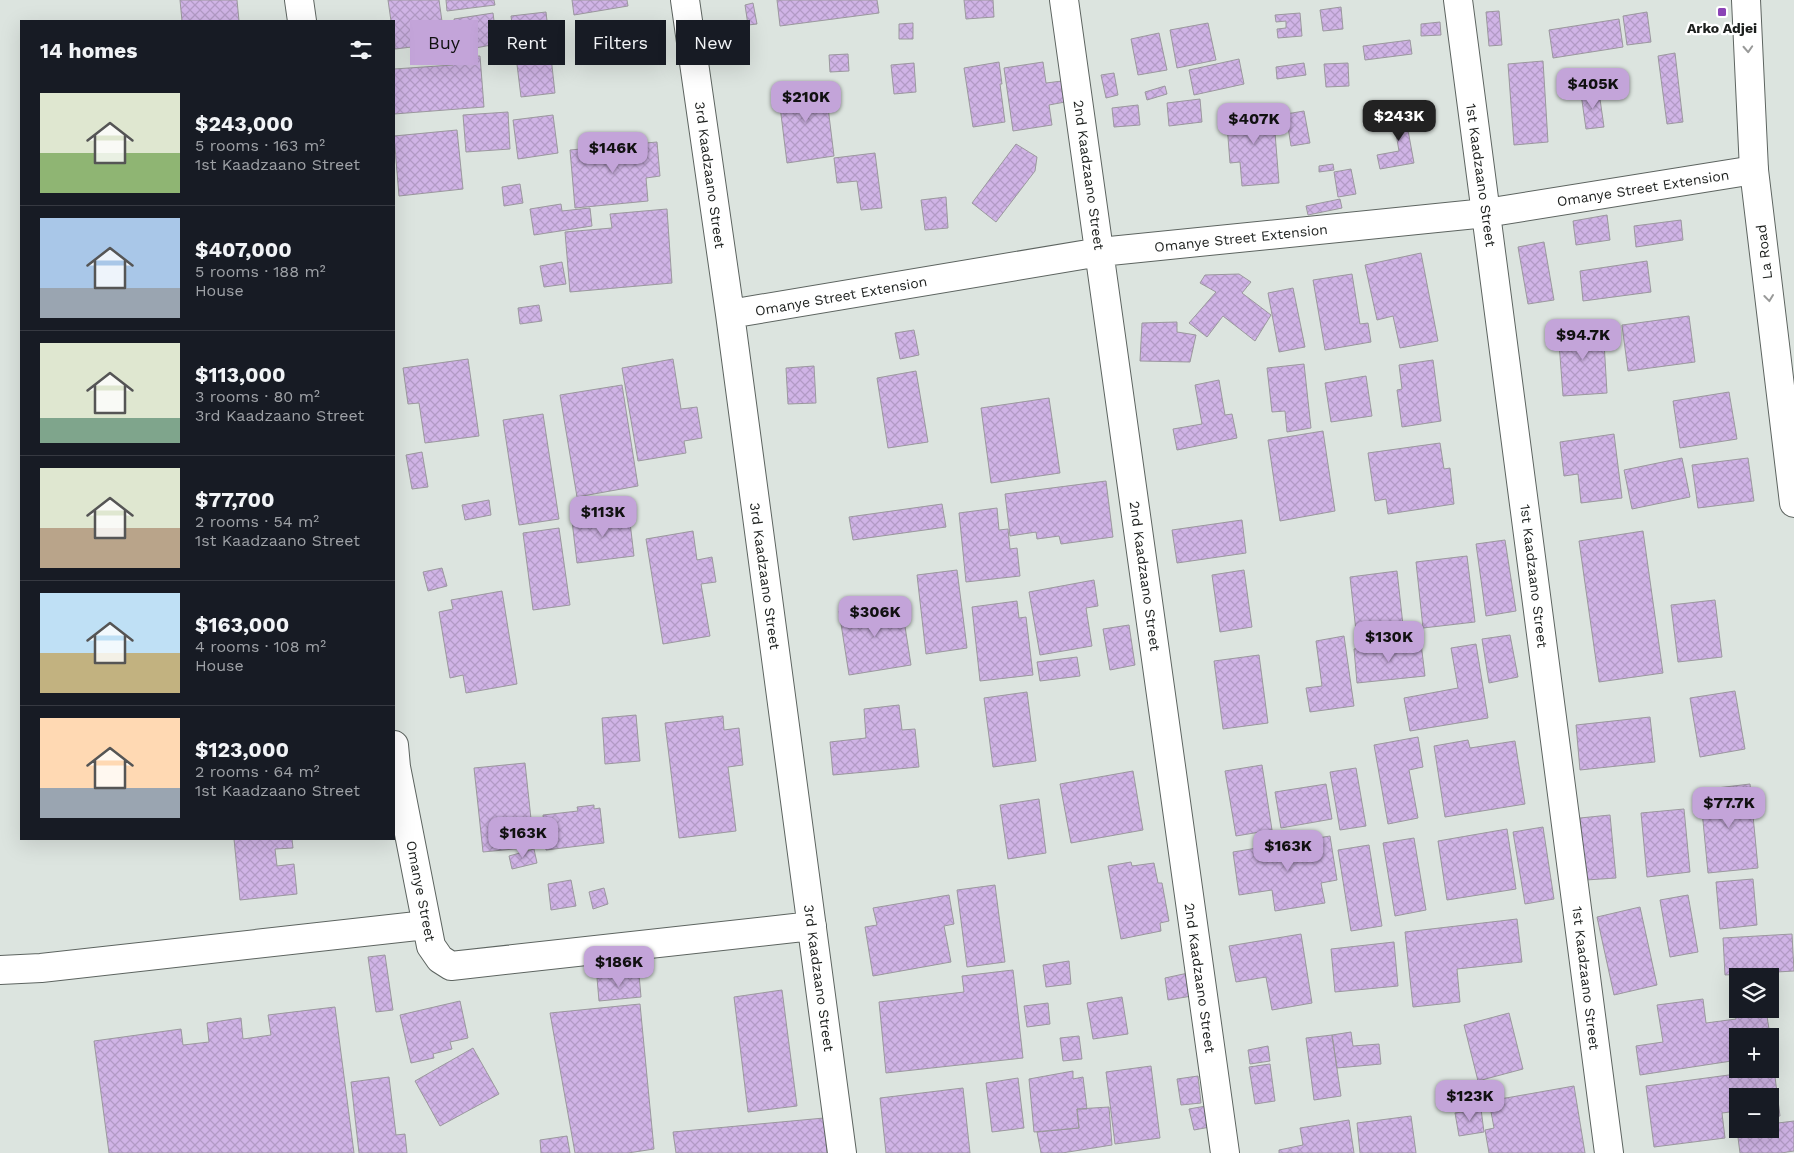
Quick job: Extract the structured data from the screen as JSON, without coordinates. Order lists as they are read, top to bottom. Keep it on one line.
{"streets":{"street":["3rd Kaadzaano Street","2nd Kaadzaano Street","1st Kaadzaano Street","Omanye Street Extension","La Road","Omanye Street"]},"crossings":[["3rd Kaadzaano Street","Omanye Street Extension"],["3rd Kaadzaano Street","Omanye Street"],["2nd Kaadzaano Street","Omanye Street Extension"],["1st Kaadzaano Street","Omanye Street Extension"],["Omanye Street Extension","La Road"]],"one_way":["La Road"],"places":{"transit":["Arko Adjei"]},"page":{"chip":["Buy","Rent","Filters","New"],"heading":"14 homes","price":["$405K","$210K","$243K","$407K","$146K","$94.7K","$113K","$306K","$130K","$77.7K","$163K","$163K","$186K","$123K"],"list":[{"name":"$243,000","note":"5 rooms · 163 m² · 1st Kaadzaano Street"},{"name":"$407,000","note":"5 rooms · 188 m² · House"},{"name":"$113,000","note":"3 rooms · 80 m² · 3rd Kaadzaano Street"},{"name":"$77,700","note":"2 rooms · 54 m² · 1st Kaadzaano Street"},{"name":"$163,000","note":"4 rooms · 108 m² · House"},{"name":"$123,000","note":"2 rooms · 64 m² · 1st Kaadzaano Street"}],"map_buttons":["+","−"]}}
